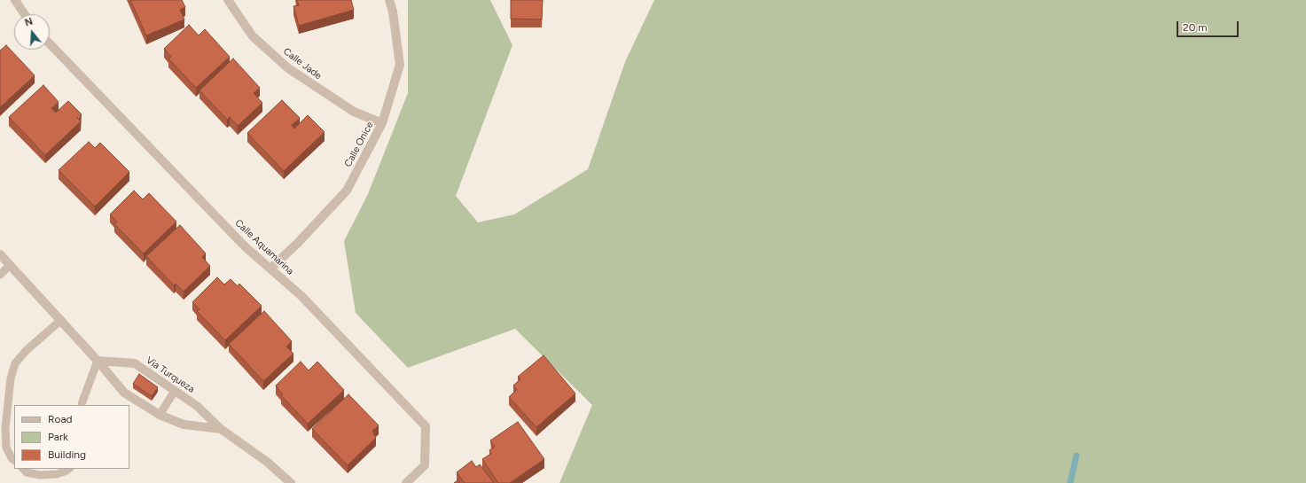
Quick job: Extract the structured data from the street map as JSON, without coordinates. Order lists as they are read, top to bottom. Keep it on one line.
{"streets":{"street":["Calle Jade","Calle Onice","Calle Aquamarina","Via Turqueza"]},"crossings":[["Calle Jade","Calle Onice"],["Calle Onice","Calle Aquamarina"]],"legend":["Road","Park","Building"],"scale_bar":"20 m","north":"top"}
